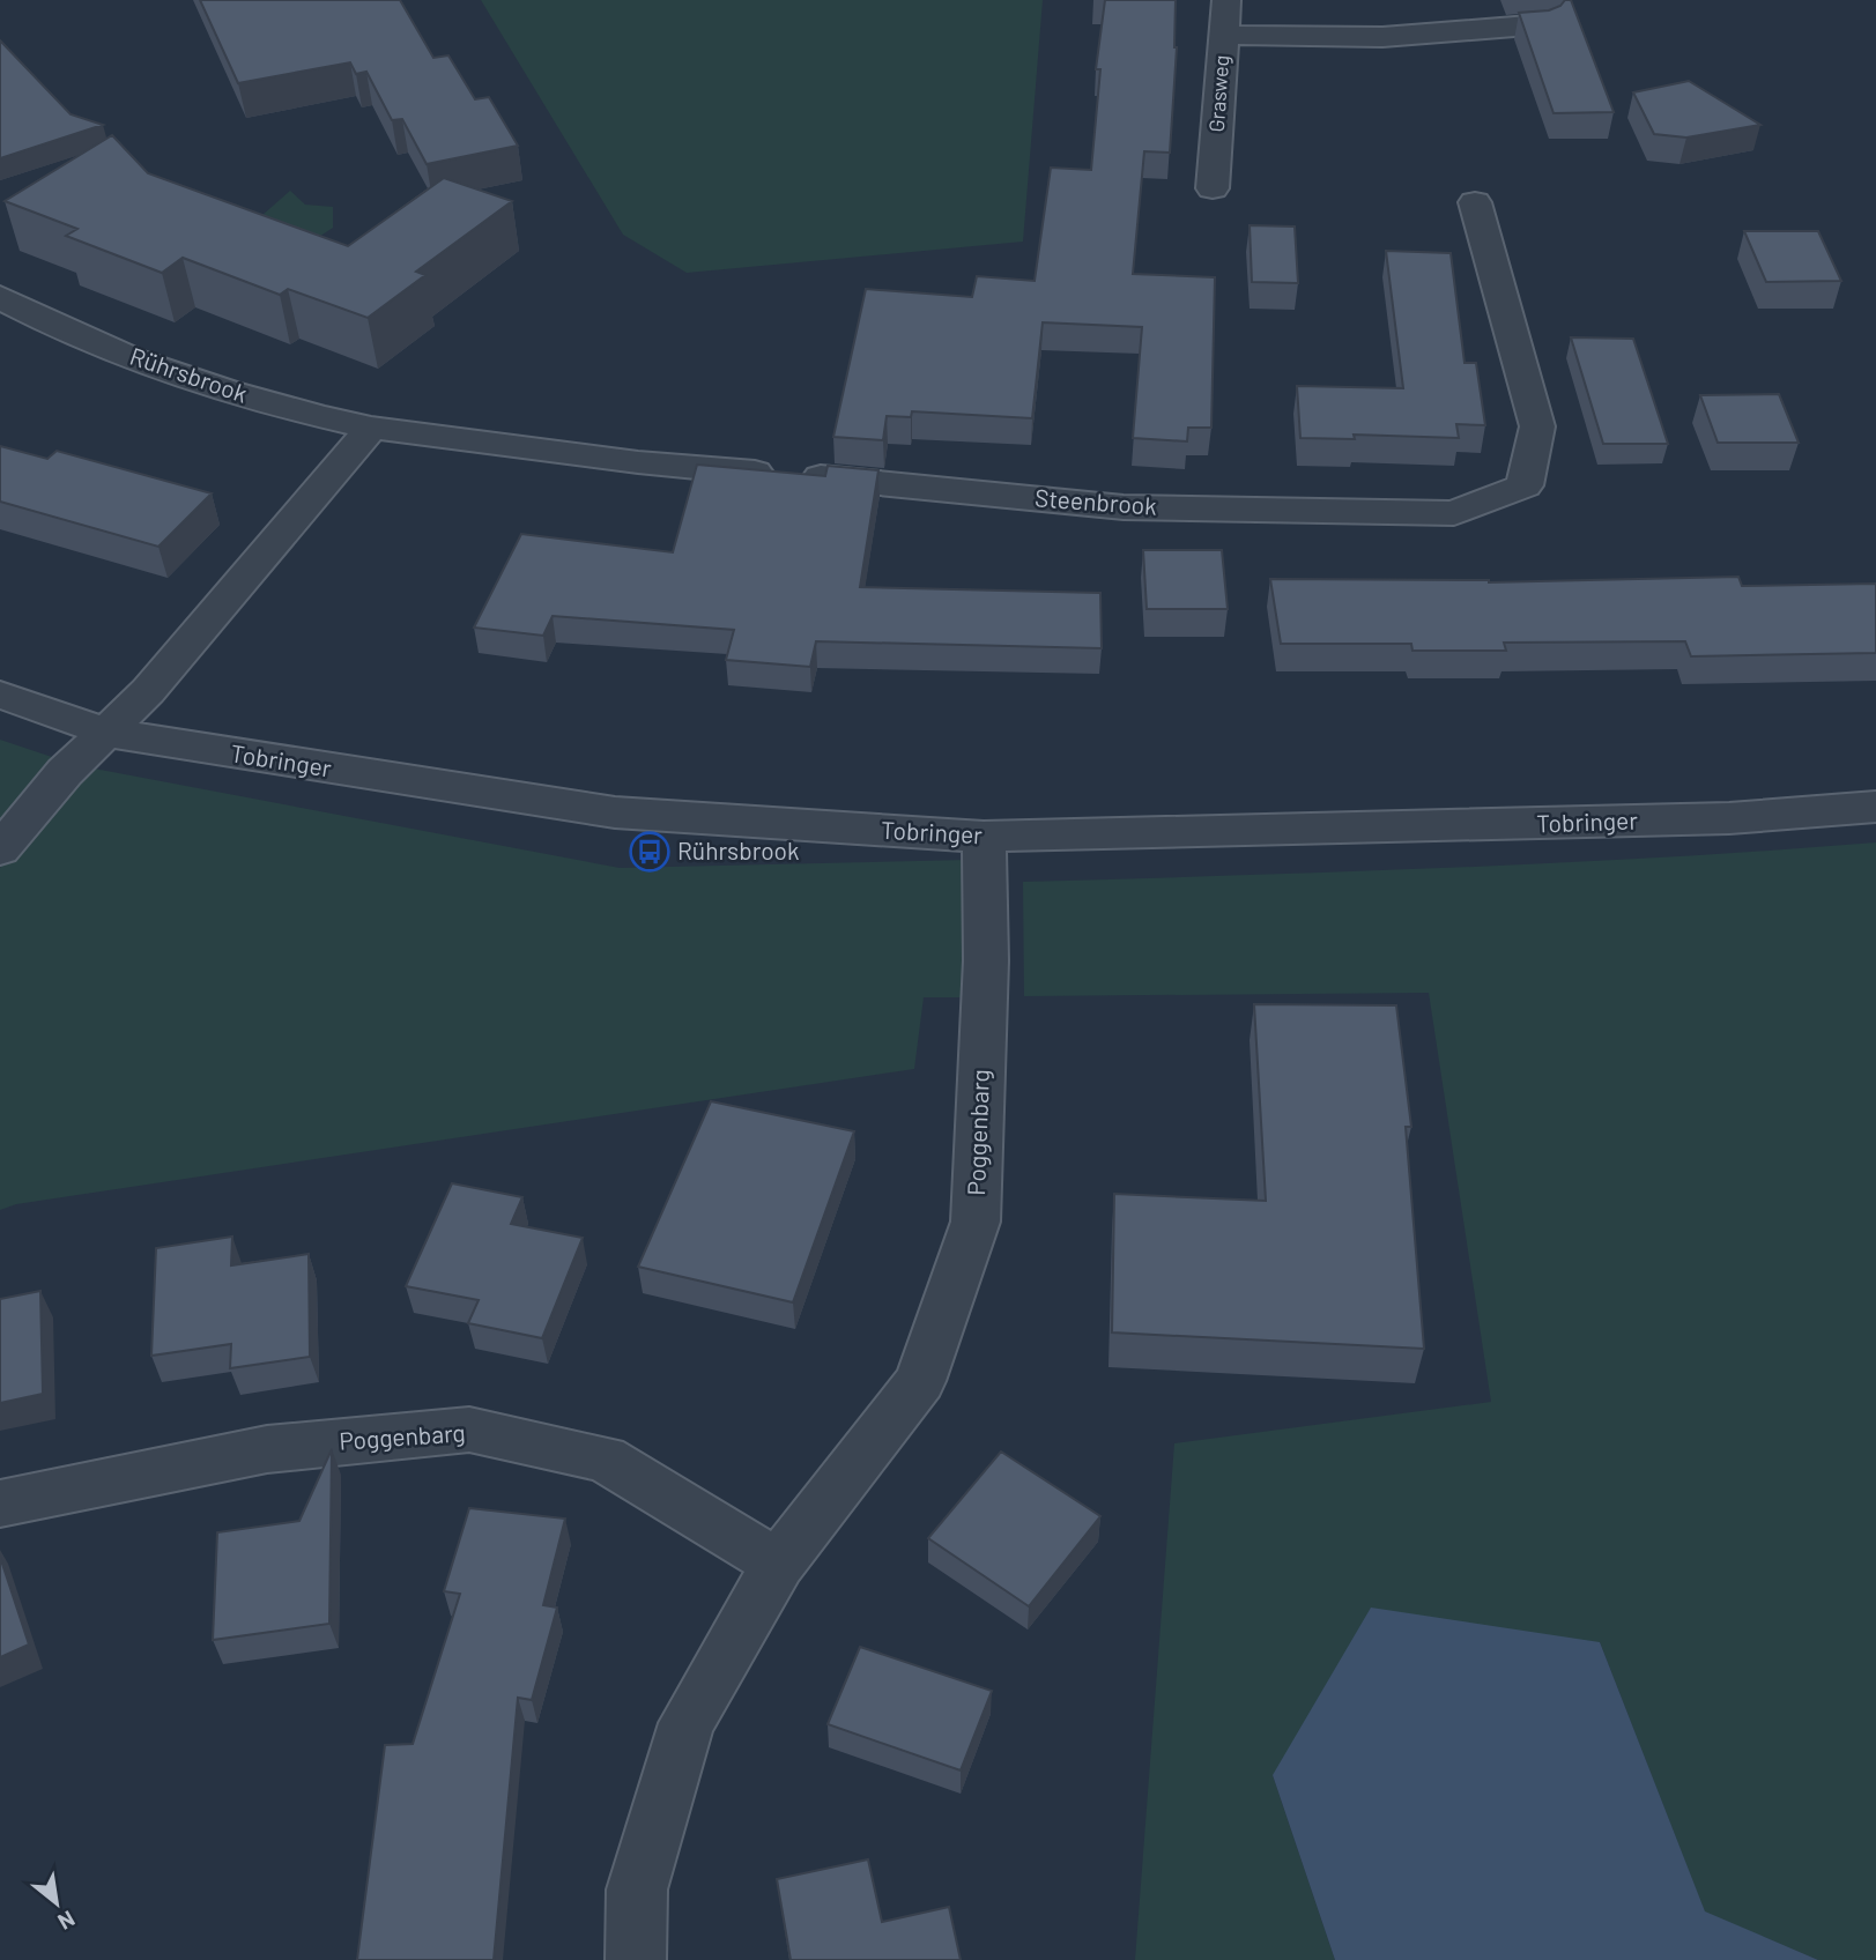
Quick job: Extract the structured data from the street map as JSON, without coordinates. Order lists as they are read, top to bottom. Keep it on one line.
{"streets":{"street":["Grasweg","Rührsbrook","Steenbrook","Tobringer","Poggenbarg"]},"crossings":[["Rührsbrook","Steenbrook"],["Tobringer","Poggenbarg"]],"places":{"bus stop":["Rührsbrook"]},"north":"bottom right"}
